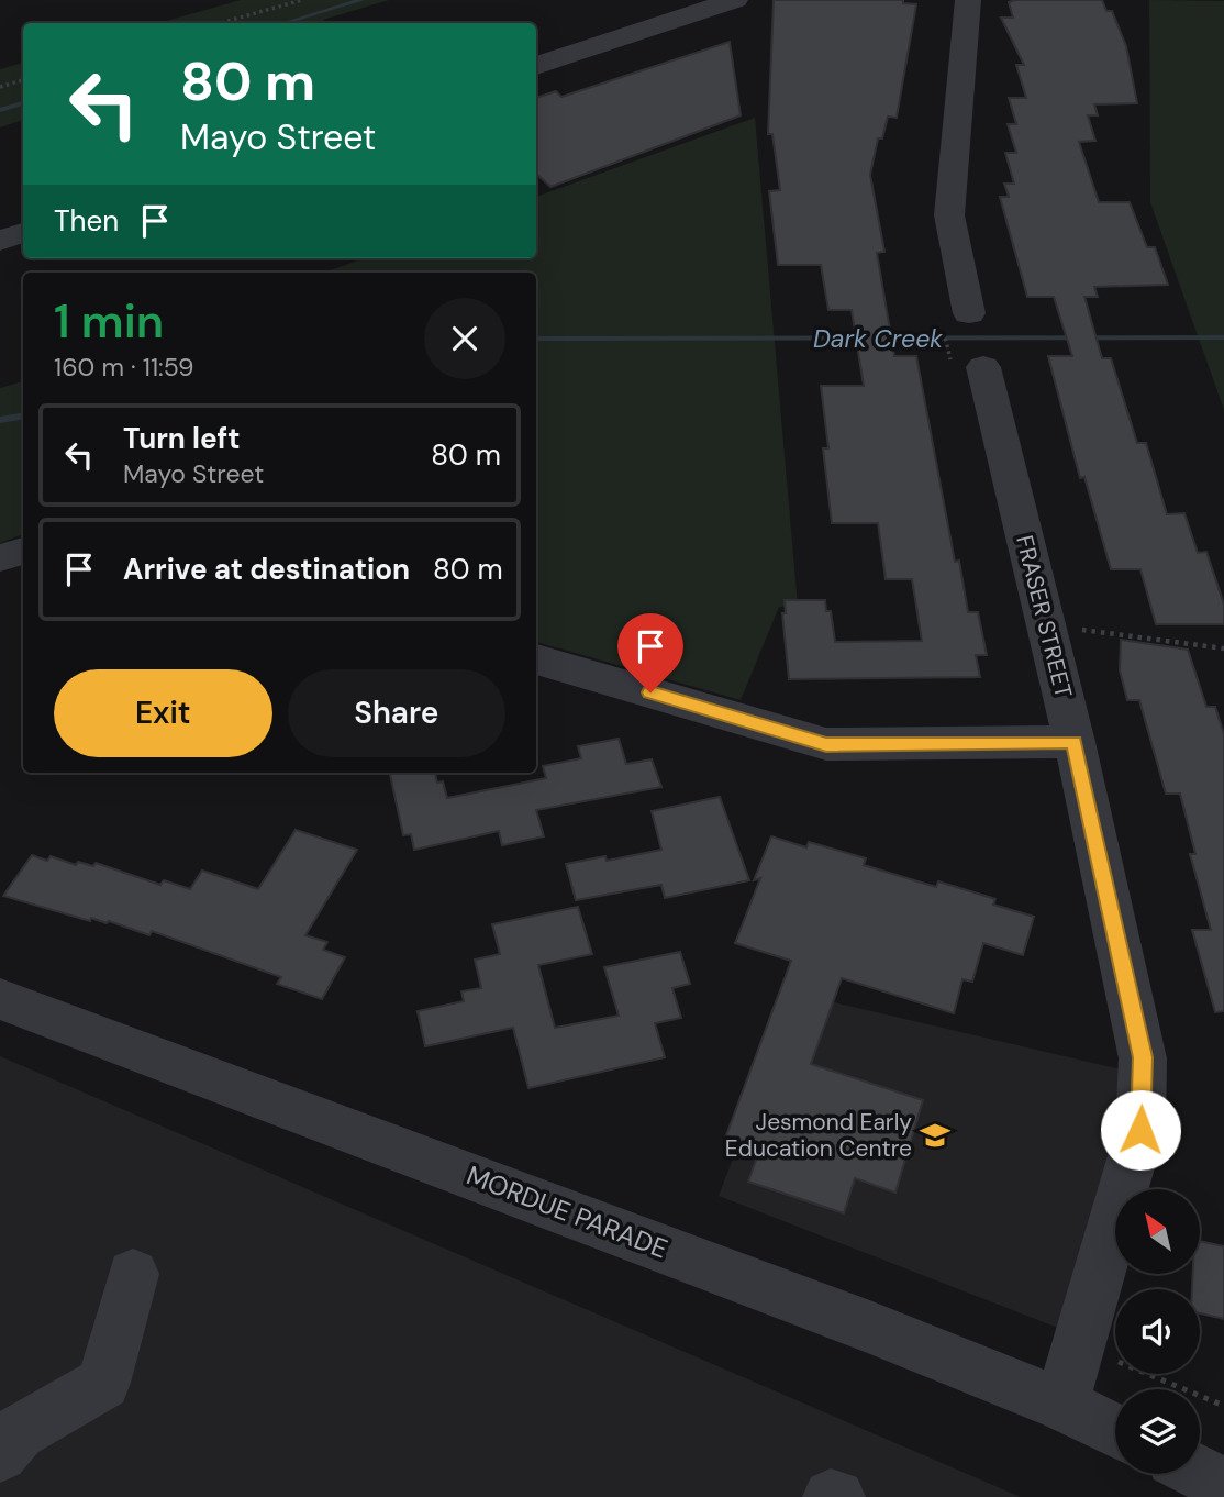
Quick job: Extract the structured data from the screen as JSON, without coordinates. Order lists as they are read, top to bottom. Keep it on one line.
{"streets":{"street":["FRASER STREET","MORDUE PARADE"]},"crossings":[["FRASER STREET","MORDUE PARADE"]],"water":["Dark Creek"],"places":{"school or university":["Jesmond Early Education Centre"]},"north":"top left","page":{"turn":["80 m","Mayo Street"],"then":"Then","heading":["1 min","160 m · 11:59"],"list":[{"name":"Turn left","note":"Mayo Street","value":"80 m"},{"name":"Arrive at destination","value":"80 m"}],"buttons":["Exit","Share"]}}
